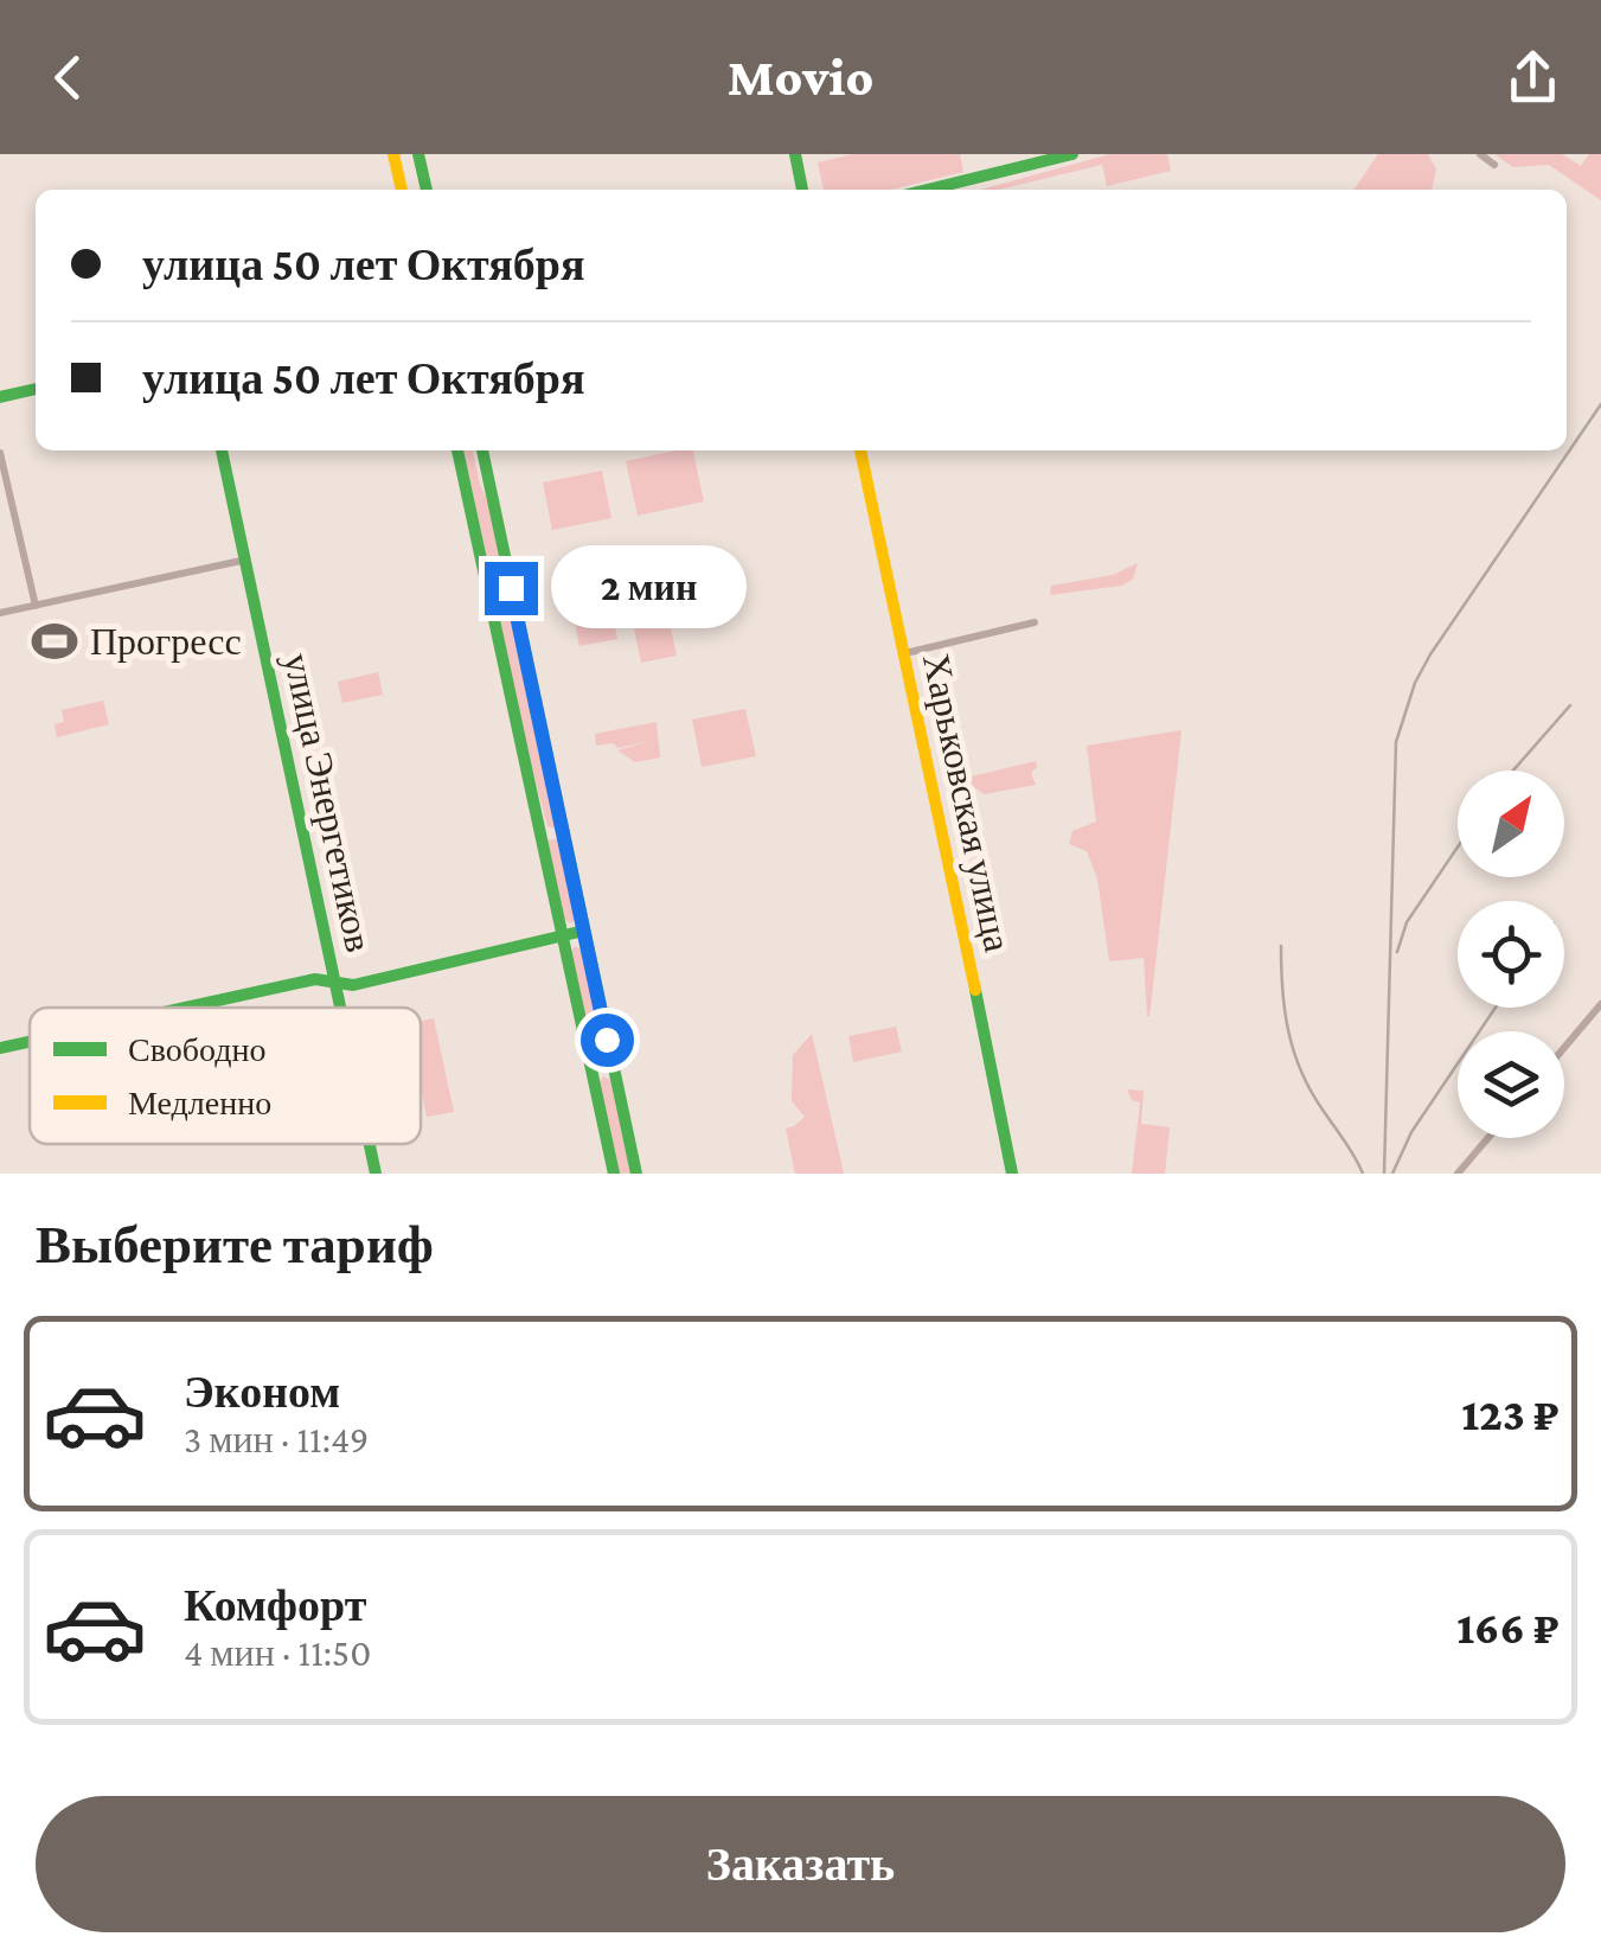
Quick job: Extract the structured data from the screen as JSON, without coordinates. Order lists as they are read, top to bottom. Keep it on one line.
{"streets":{"street":["улица Энергетиков","Харьковская улица"]},"places":{"sports":["Прогресс"]},"legend":["Свободно","Медленно"],"north":"top right","page":{"header":"Movio","banner":["улица 50 лет Октября","улица 50 лет Октября"],"bubble":"2 мин","heading":"Выберите тариф","list":[{"name":"Эконом","note":"3 мин · 11:49","value":"123 ₽"},{"name":"Комфорт","note":"4 мин · 11:50","value":"166 ₽"}],"buttons":"Заказать"}}
